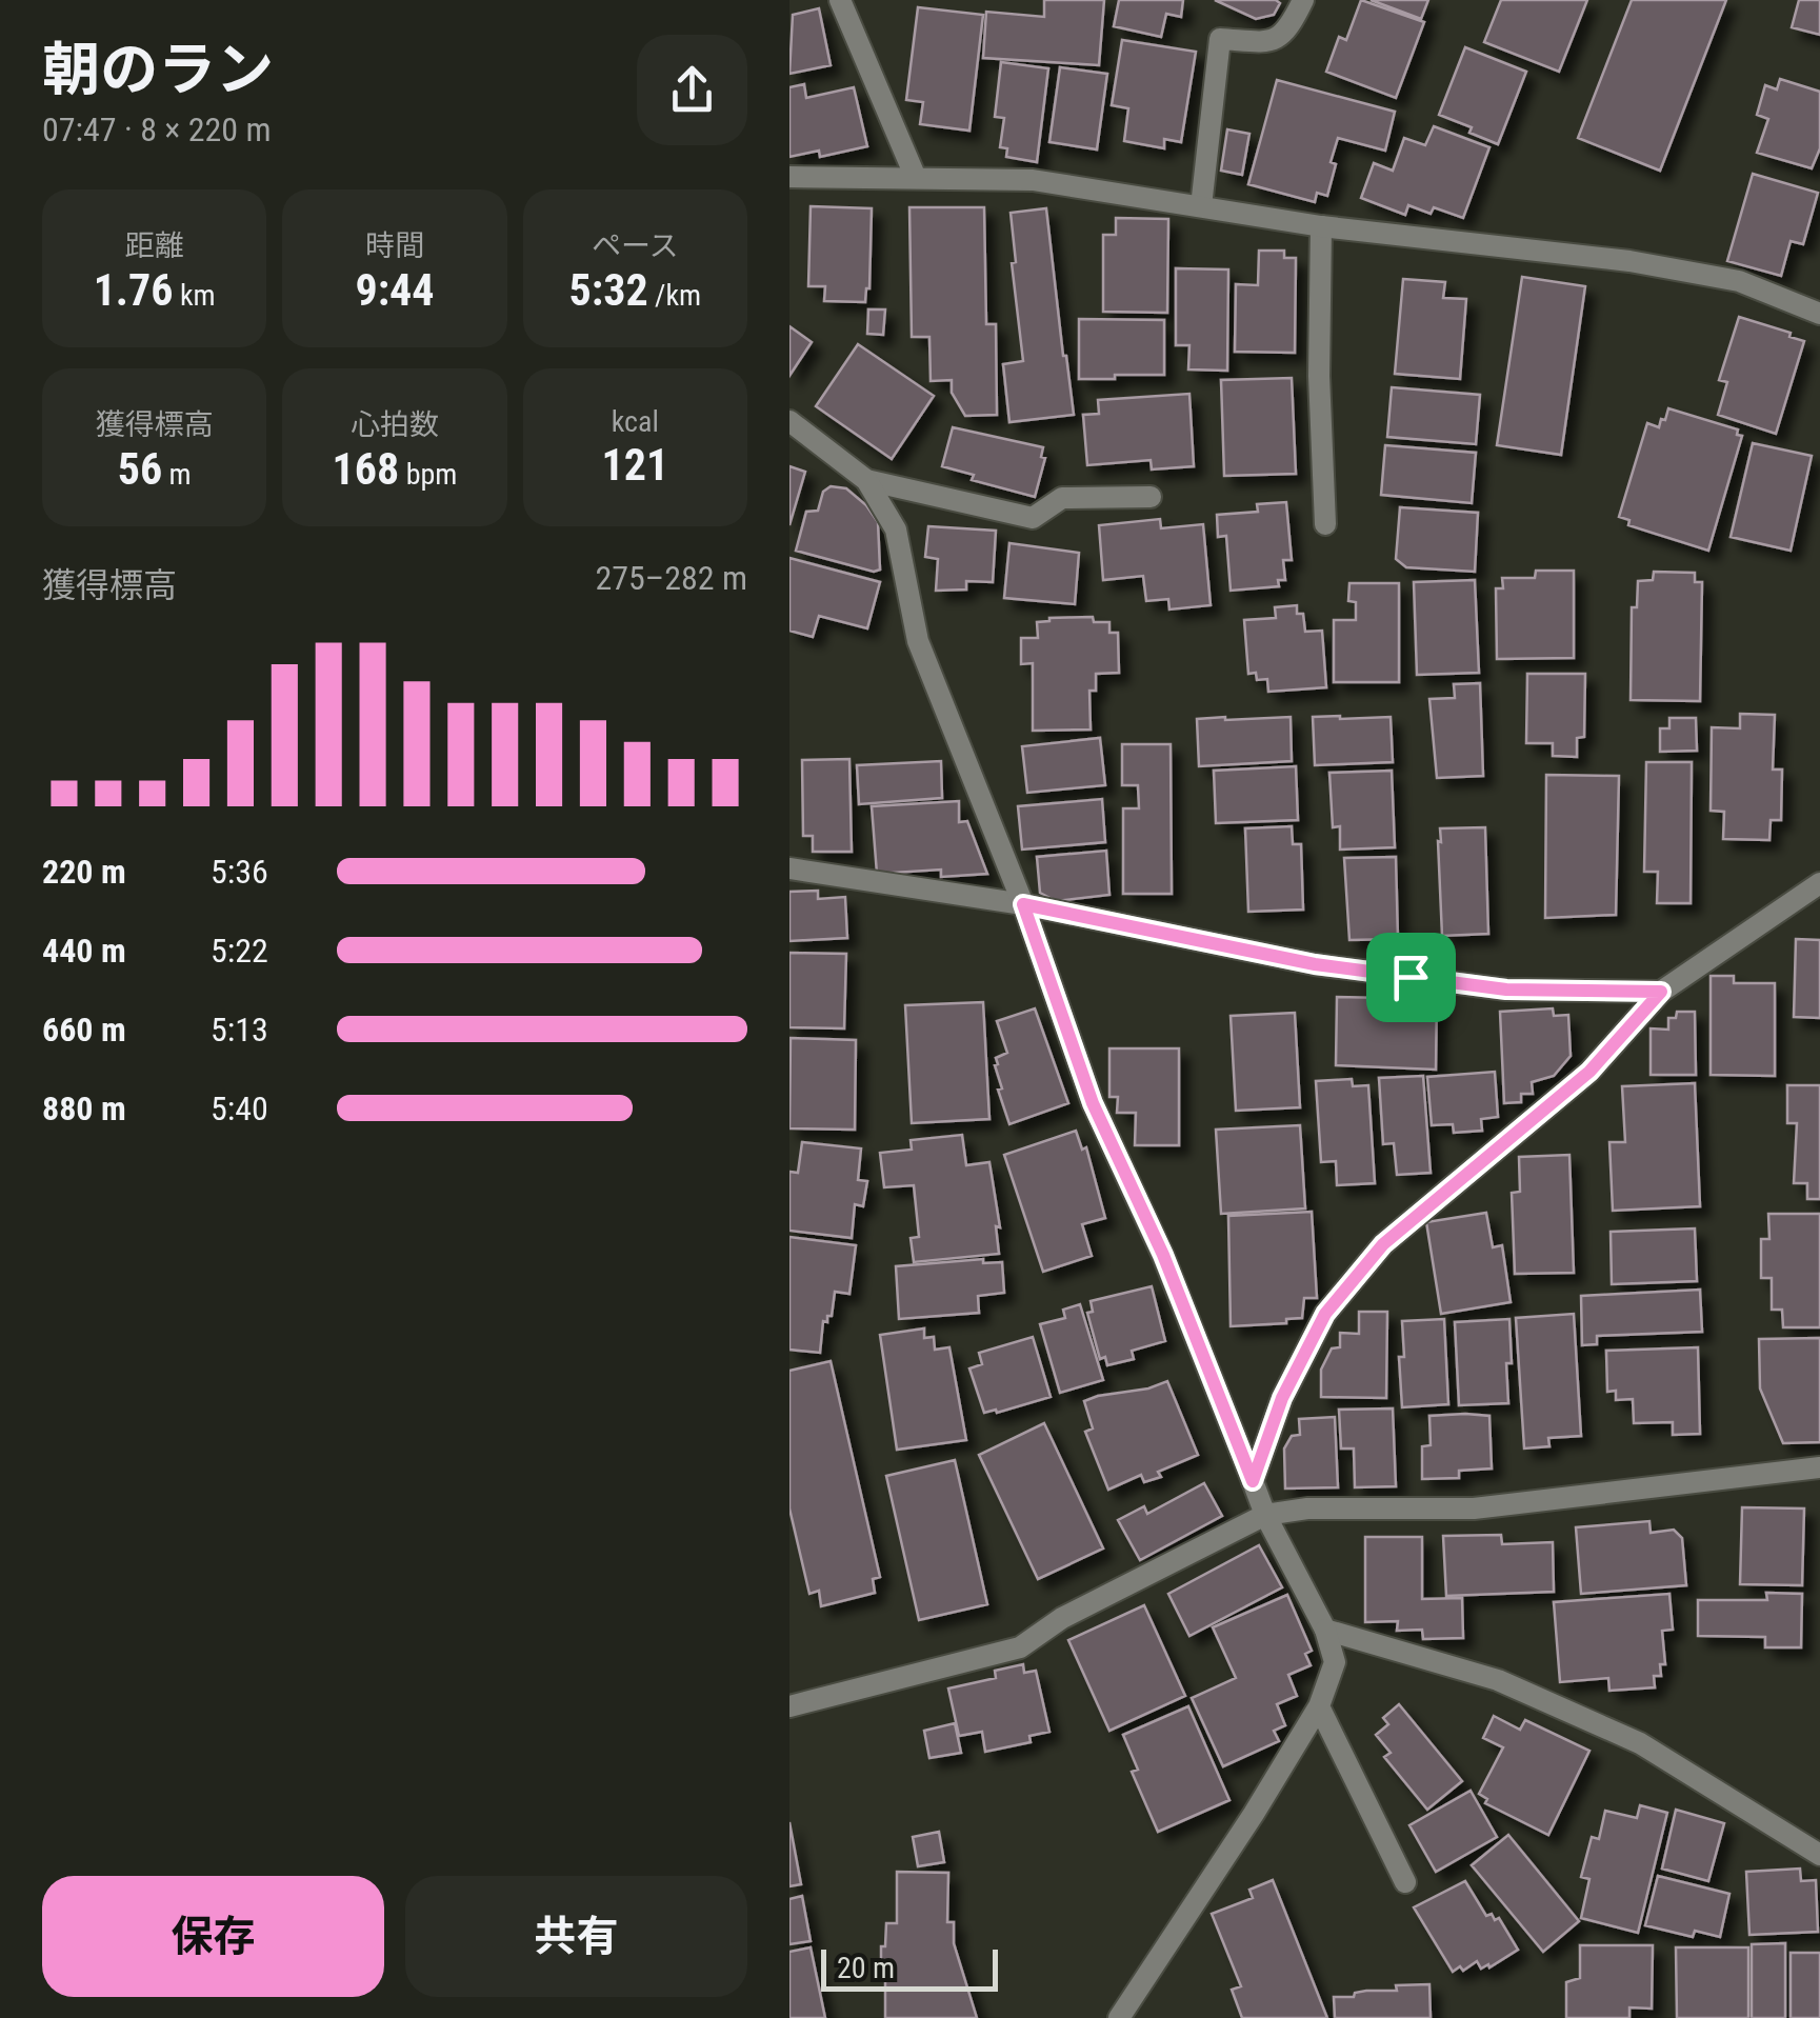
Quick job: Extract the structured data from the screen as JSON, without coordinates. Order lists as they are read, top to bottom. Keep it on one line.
{"scale_bar":"20 m","page":{"heading":["朝のラン","07:47 · 8 × 220 m"],"stats":[["距離","1.76 km"],["時間","9:44"],["ペース","5:32 /km"],["獲得標高","56 m"],["心拍数","168 bpm"],["kcal","121"]],"chart":["獲得標高","275–282 m"],"list":[{"name":"220 m","note":"5:36"},{"name":"440 m","note":"5:22"},{"name":"660 m","note":"5:13"},{"name":"880 m","note":"5:40"}],"buttons":["保存","共有"],"scale":"20 m"}}
